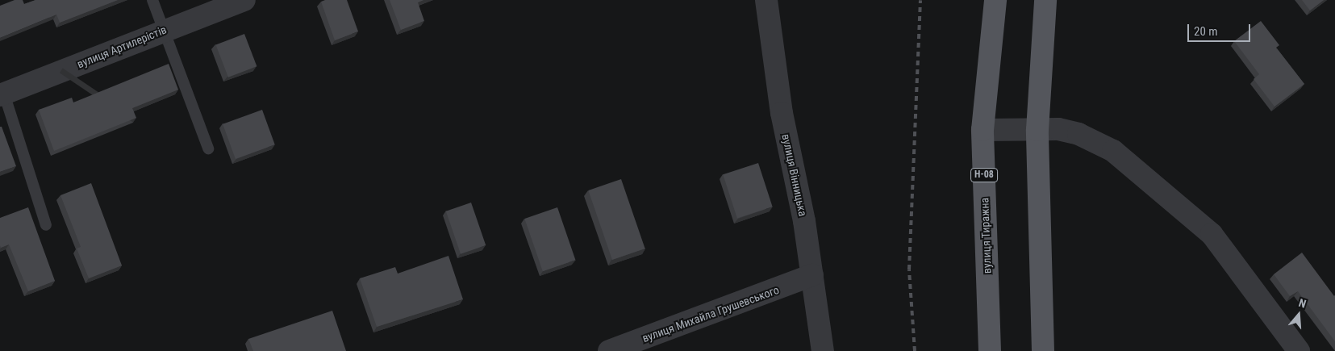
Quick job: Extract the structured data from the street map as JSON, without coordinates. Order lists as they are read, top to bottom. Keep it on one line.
{"streets":{"main road":["Н-08","вулиця Тиражна"],"street":["вулиця Артилерістів","вулиця Вінницька","вулиця Михайла Грушевського"]},"crossings":[["вулиця Вінницька","вулиця Михайла Грушевського"]],"scale_bar":"20 m","north":"top"}
